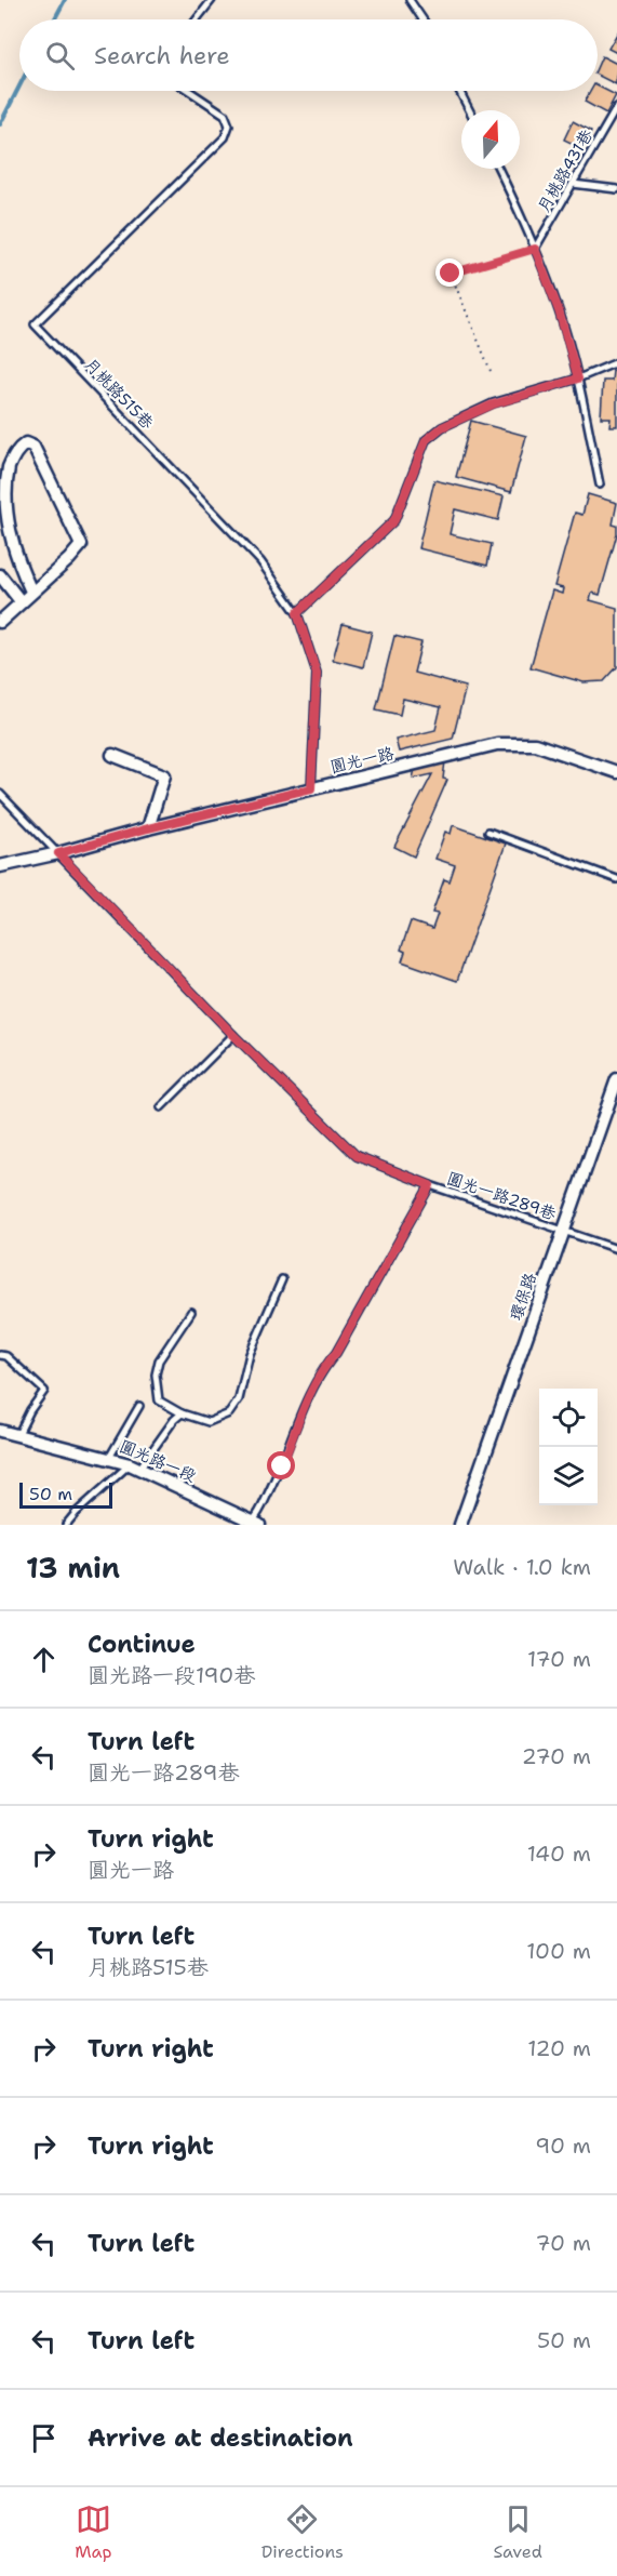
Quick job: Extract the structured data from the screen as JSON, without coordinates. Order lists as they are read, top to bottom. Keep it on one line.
{"streets":{"street":["圓光一路","環保路","圓光路一段"],"lane":["月桃路431巷","月桃路515巷","圓光一路289巷"]},"crossings":[["月桃路515巷","圓光一路"],["圓光一路","圓光一路289巷"],["圓光一路289巷","環保路"]],"scale_bar":"50 m","north":"top","page":{"search":"Search here","scale":"50 m","heading":["13 min","Walk · 1.0 km"],"list":[["Continue","圓光路一段190巷","170 m"],["Turn left","圓光一路289巷","270 m"],["Turn right","圓光一路","140 m"],["Turn left","月桃路515巷","100 m"],["Turn right","120 m"],["Turn right","90 m"],["Turn left","70 m"],["Turn left","50 m"],"Arrive at destination"],"nav":["Map","Directions","Saved"]}}
